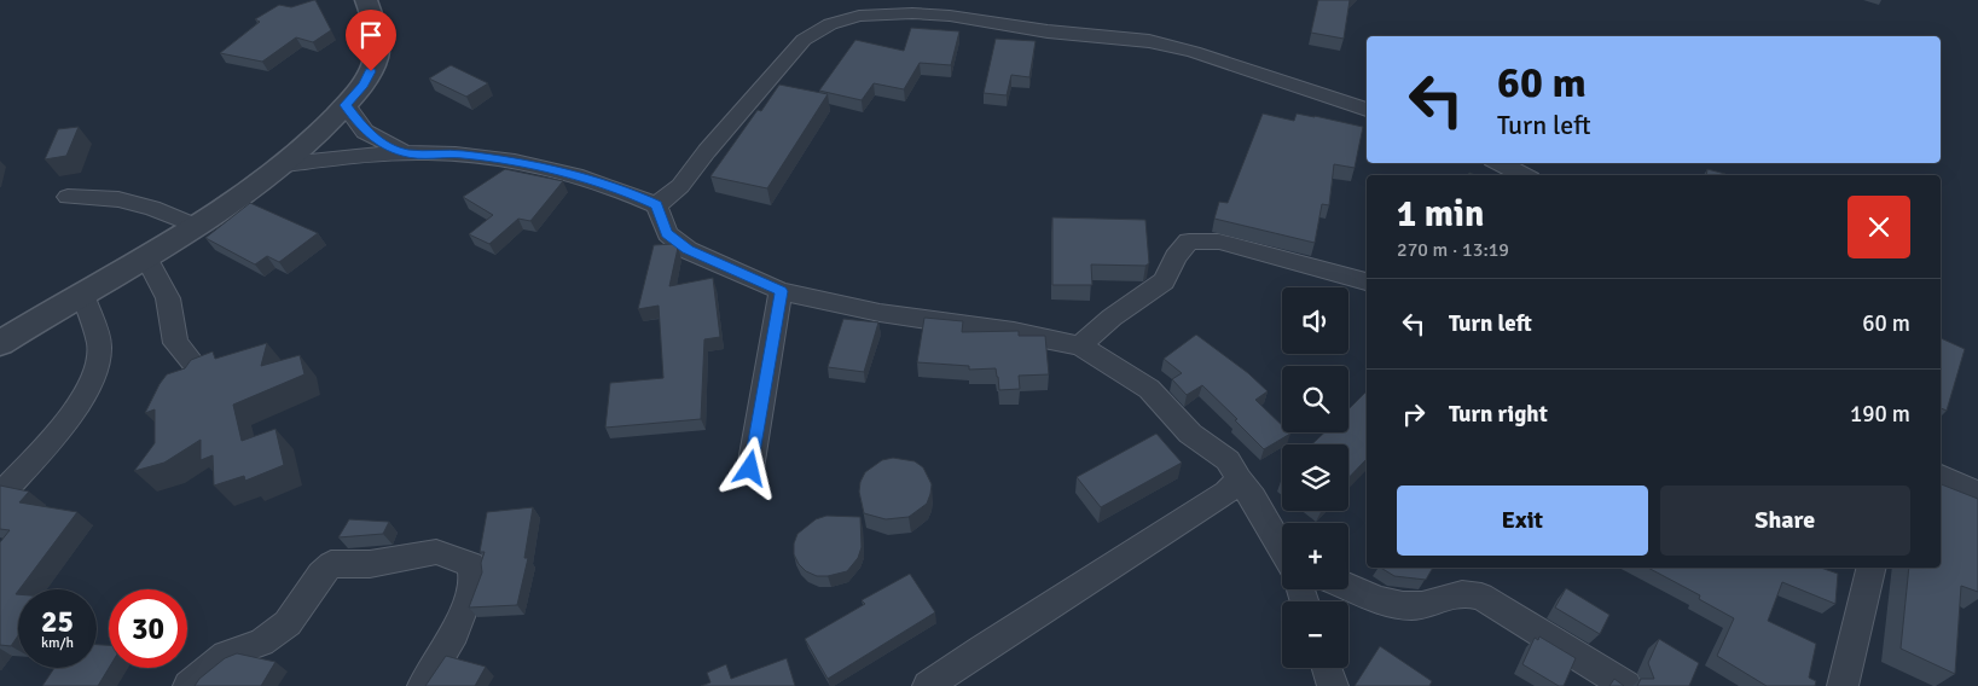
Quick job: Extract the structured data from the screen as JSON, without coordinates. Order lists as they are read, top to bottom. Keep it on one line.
{"page":{"turn":["60 m","Turn left"],"heading":["1 min","270 m · 13:19"],"list":[{"name":"Turn left","value":"60 m"},{"name":"Turn right","value":"190 m"}],"map_buttons":["+","−"],"buttons":["Exit","Share"],"speed":"25 km/h","limit":"30"}}
